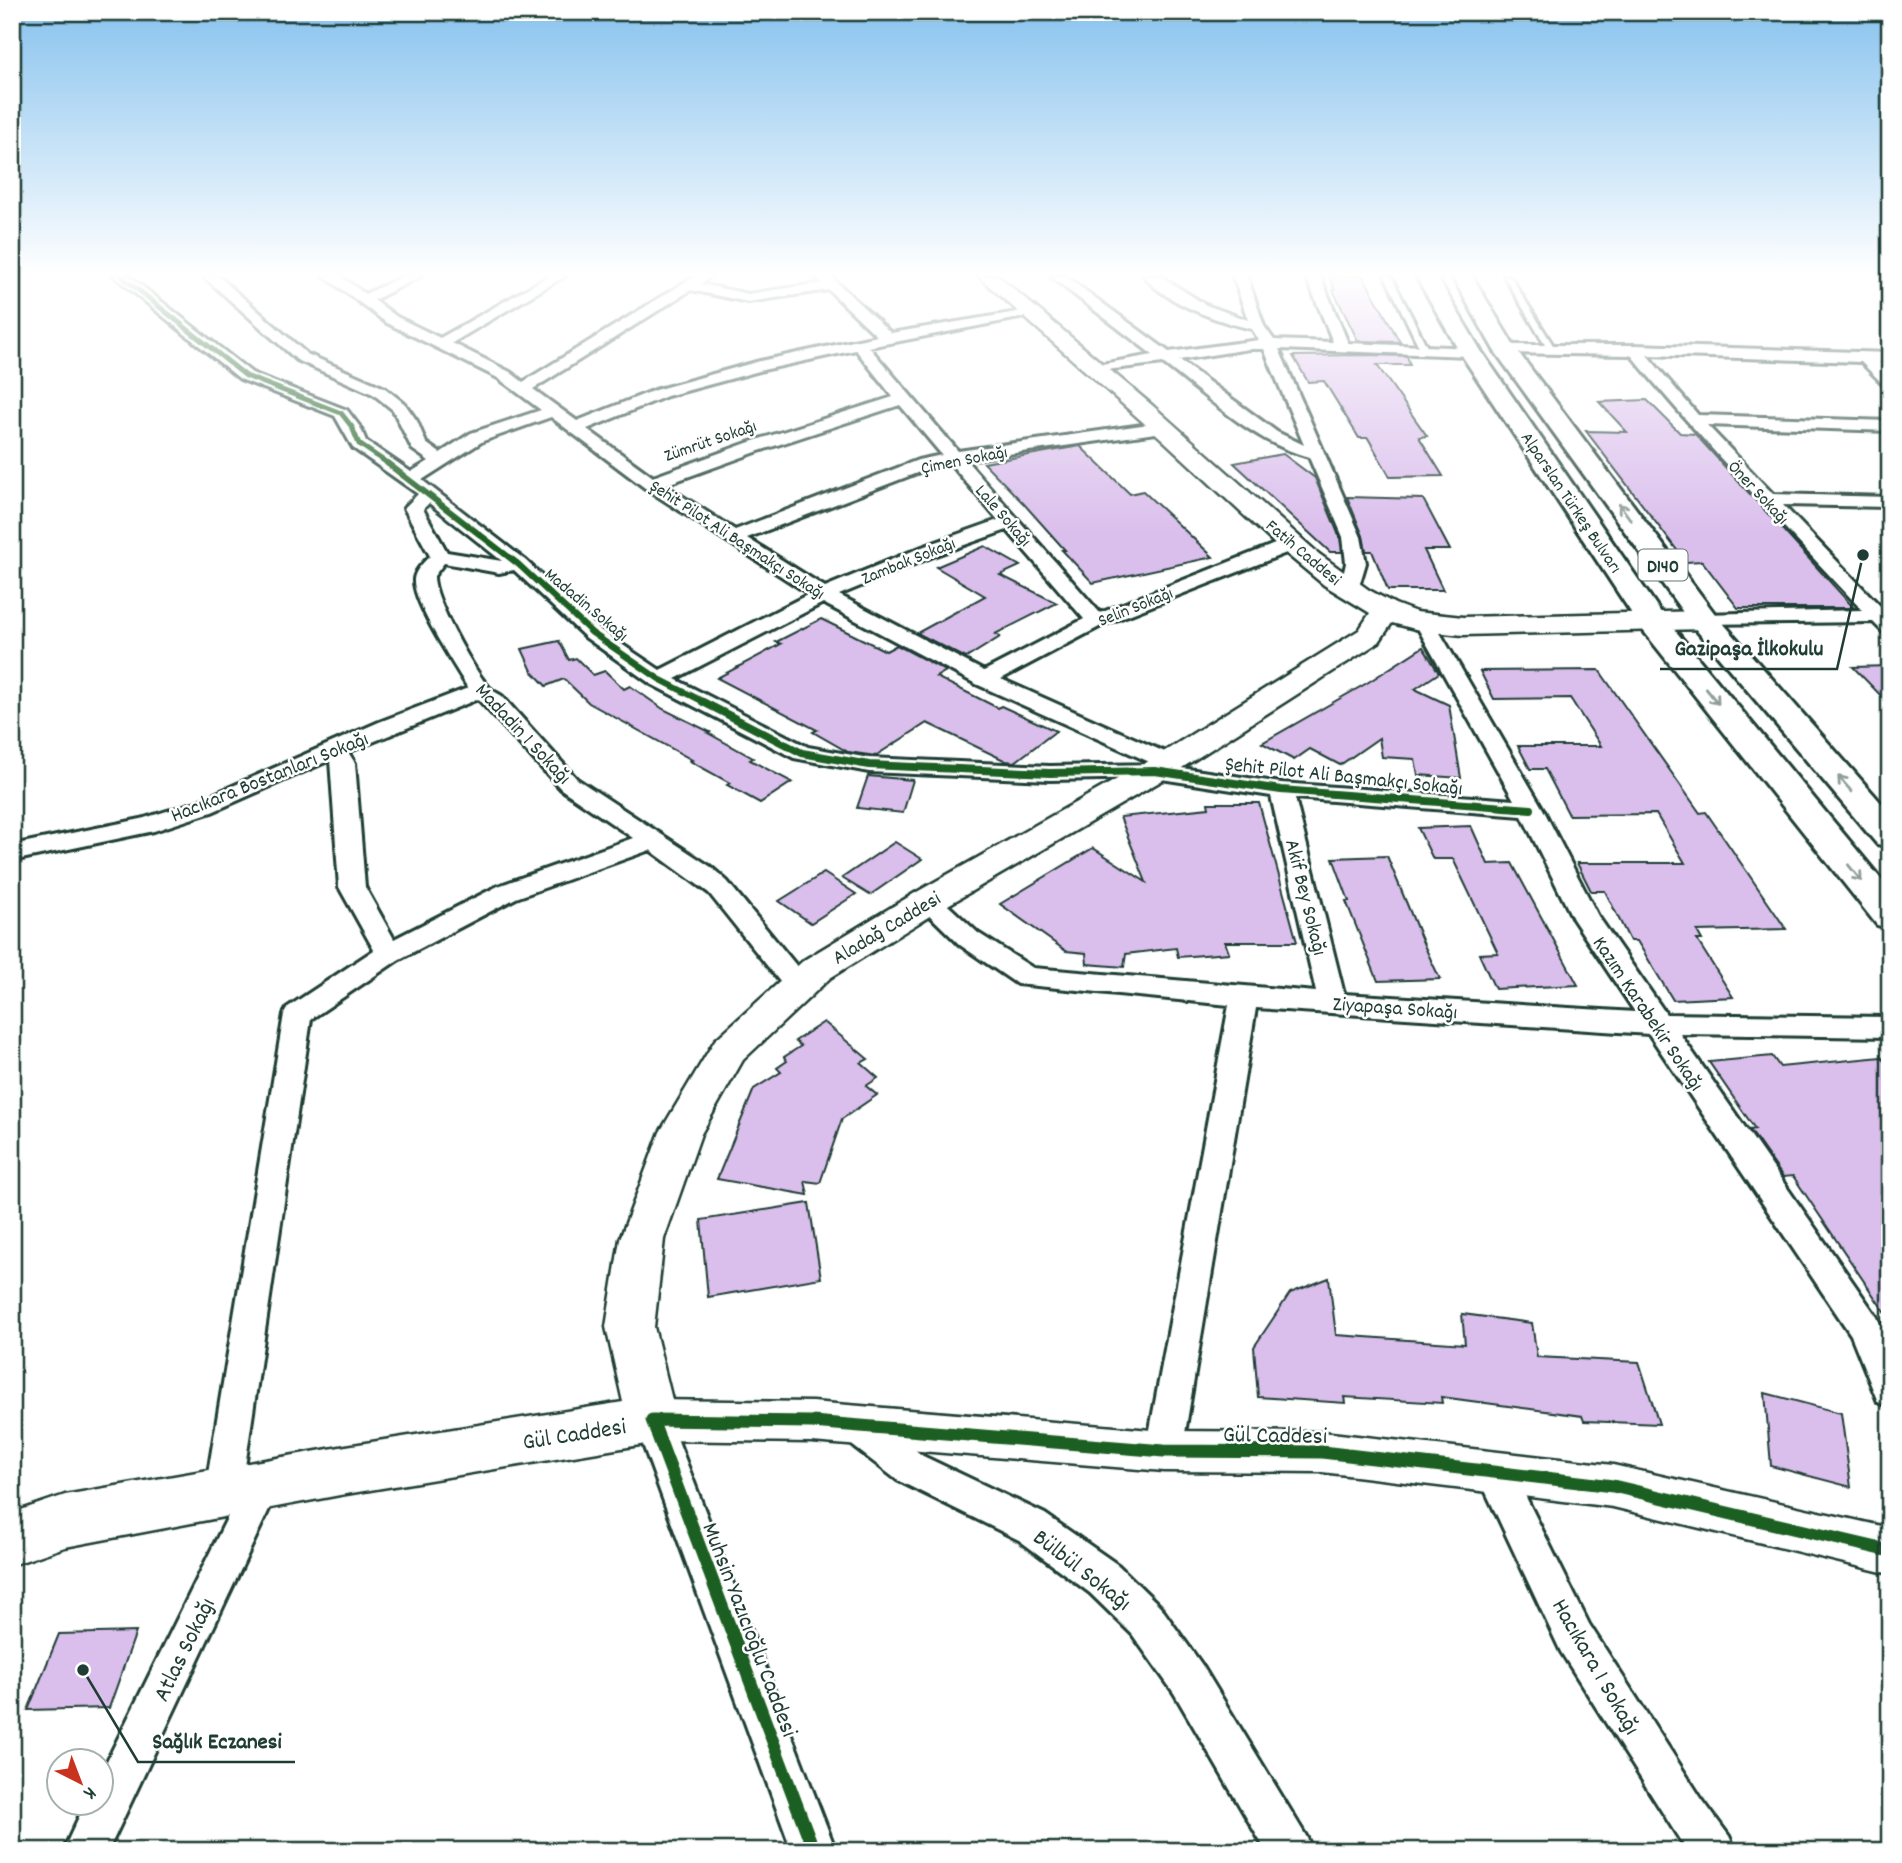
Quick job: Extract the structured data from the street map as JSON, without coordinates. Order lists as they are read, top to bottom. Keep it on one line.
{"streets":{"highway":["Alparslan Türkeş Bulvarı","D140"],"main road":["Fatih Caddesi","Aladağ Caddesi","Gül Caddesi"],"street":["Zümrüt Sokağı","Çimen Sokağı","Öner Sokağı","Lale Sokağı","Şehit Pilot Ali Başmakçı Sokağı","Zambak Sokağı","Madadin Sokağı","Selin Sokağı","Madadin 1 Sokağı","Hacıkara Bostanları Sokağı","Akif Bey Sokağı","Ziyapaşa Sokağı","Kazım Karabekir Sokağı","Bülbül Sokağı","Muhsin Yazıcıoğlu Caddesi","Atlas Sokağı","Hacıkara 1 Sokağı"]},"crossings":[["Zümrüt Sokağı","Lale Sokağı"],["Zümrüt Sokağı","Şehit Pilot Ali Başmakçı Sokağı"],["Çimen Sokağı","Lale Sokağı"],["Çimen Sokağı","Şehit Pilot Ali Başmakçı Sokağı"],["Çimen Sokağı","Fatih Caddesi"],["Alparslan Türkeş Bulvarı","Fatih Caddesi"],["Lale Sokağı","Zambak Sokağı"],["Lale Sokağı","Selin Sokağı"],["Şehit Pilot Ali Başmakçı Sokağı","Zambak Sokağı"],["Şehit Pilot Ali Başmakçı Sokağı","Madadin Sokağı"],["Şehit Pilot Ali Başmakçı Sokağı","Selin Sokağı"],["Şehit Pilot Ali Başmakçı Sokağı","Akif Bey Sokağı"],["Şehit Pilot Ali Başmakçı Sokağı","Aladağ Caddesi"],["Şehit Pilot Ali Başmakçı Sokağı","Kazım Karabekir Sokağı"],["Fatih Caddesi","Selin Sokağı"],["Fatih Caddesi","Aladağ Caddesi"],["Fatih Caddesi","Kazım Karabekir Sokağı"],["Zambak Sokağı","Madadin Sokağı"],["Madadin Sokağı","Aladağ Caddesi"],["Madadin 1 Sokağı","Hacıkara Bostanları Sokağı"],["Madadin 1 Sokağı","Aladağ Caddesi"],["Madadin 1 Sokağı","Atlas Sokağı"],["Akif Bey Sokağı","Ziyapaşa Sokağı"],["Aladağ Caddesi","Ziyapaşa Sokağı"],["Aladağ Caddesi","Gül Caddesi"],["Aladağ Caddesi","Muhsin Yazıcıoğlu Caddesi"],["Ziyapaşa Sokağı","Kazım Karabekir Sokağı"],["Gül Caddesi","Bülbül Sokağı"],["Gül Caddesi","Muhsin Yazıcıoğlu Caddesi"],["Gül Caddesi","Atlas Sokağı"],["Gül Caddesi","Hacıkara 1 Sokağı"]],"places":["Gazipaşa İlkokulu","Sağlık Eczanesi"],"north":"bottom right"}
